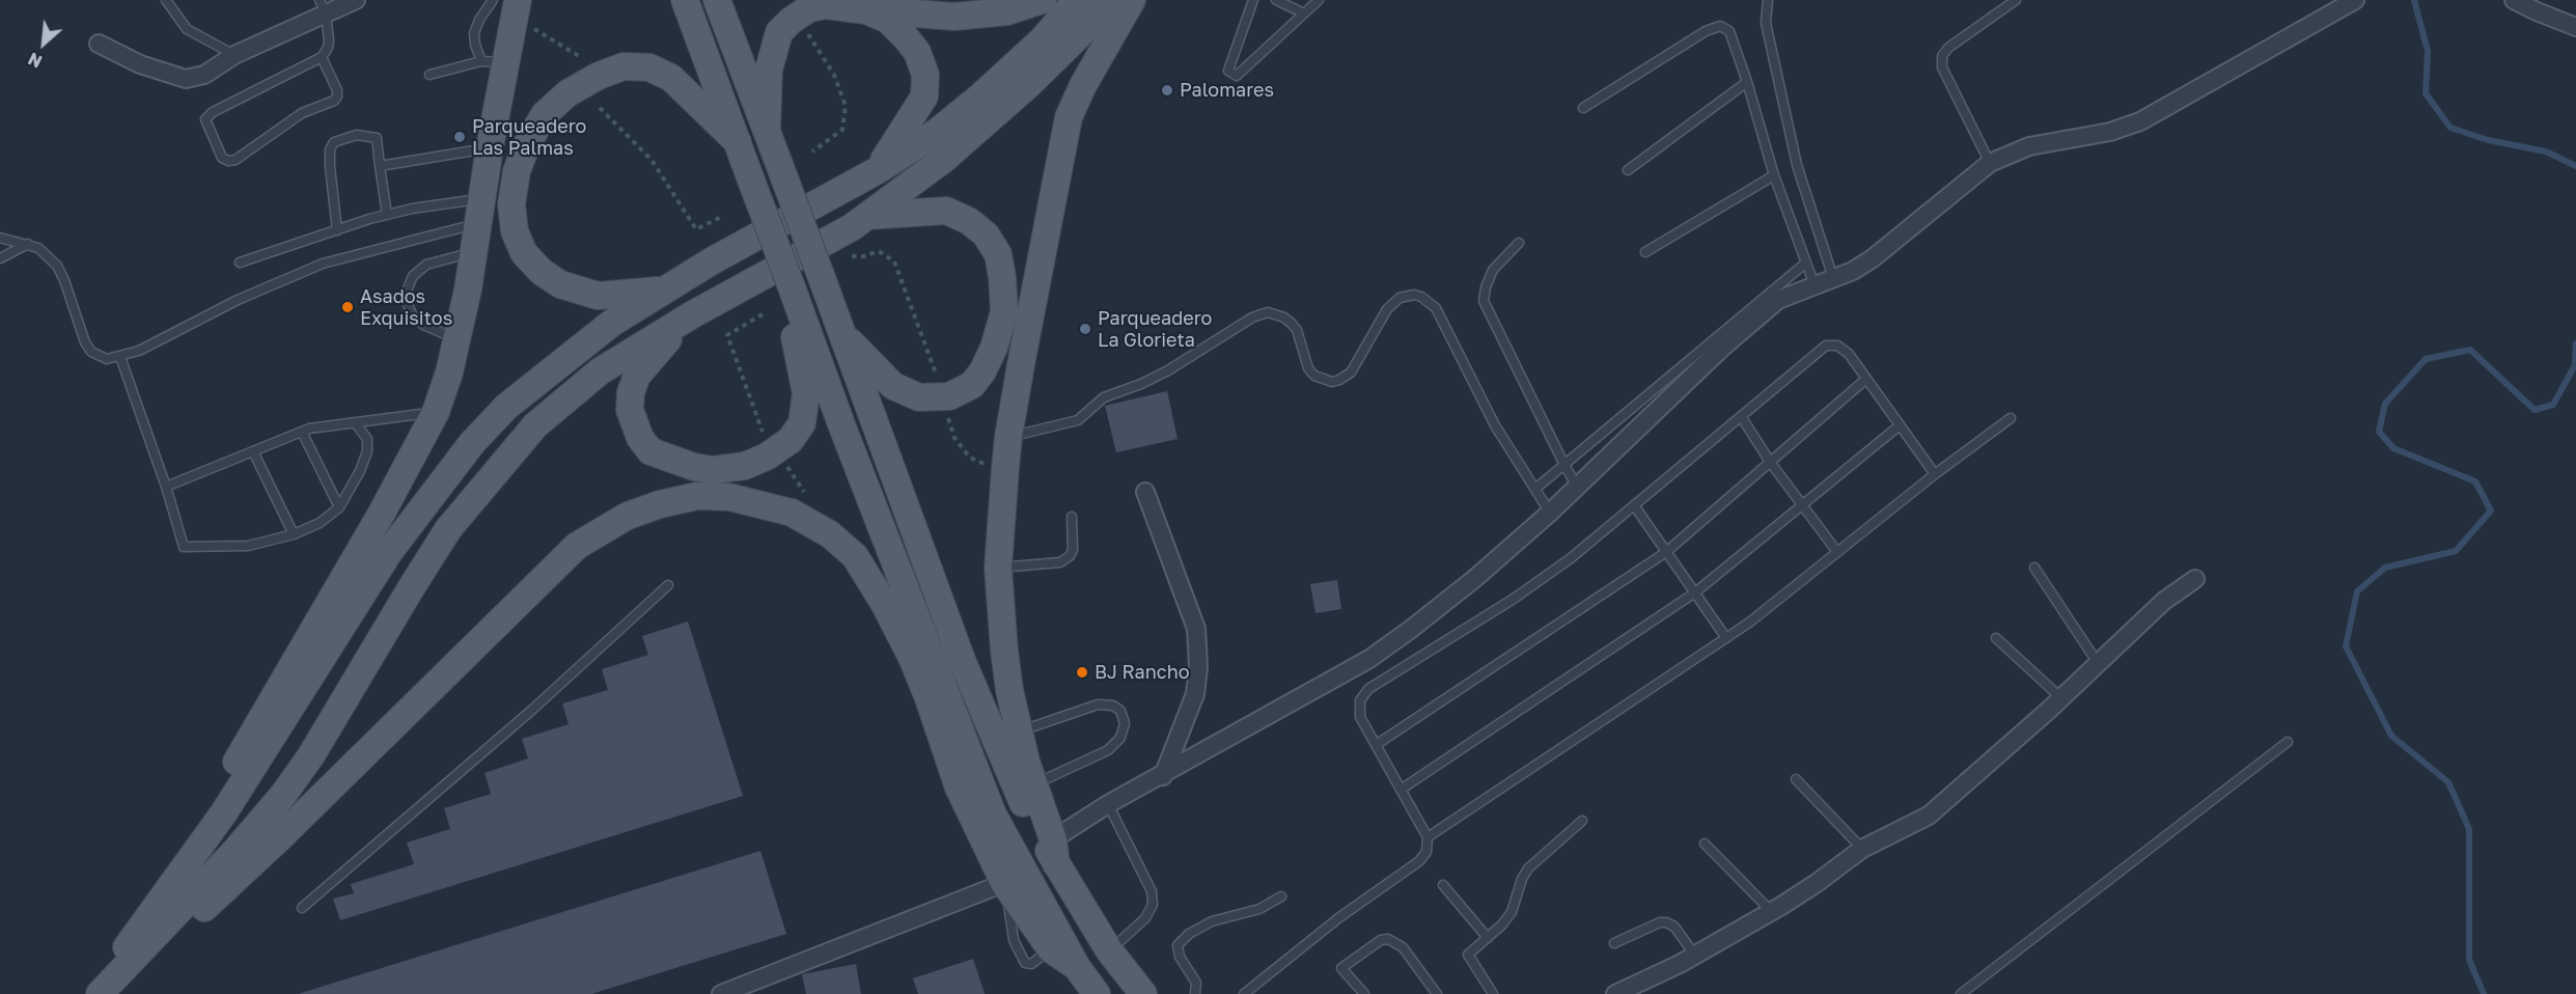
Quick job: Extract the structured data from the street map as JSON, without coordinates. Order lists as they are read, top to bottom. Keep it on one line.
{"places":["Palomares","Parqueadero Las Palmas","Asados Exquisitos","Parqueadero La Glorieta","BJ Rancho"],"north":"bottom left"}
